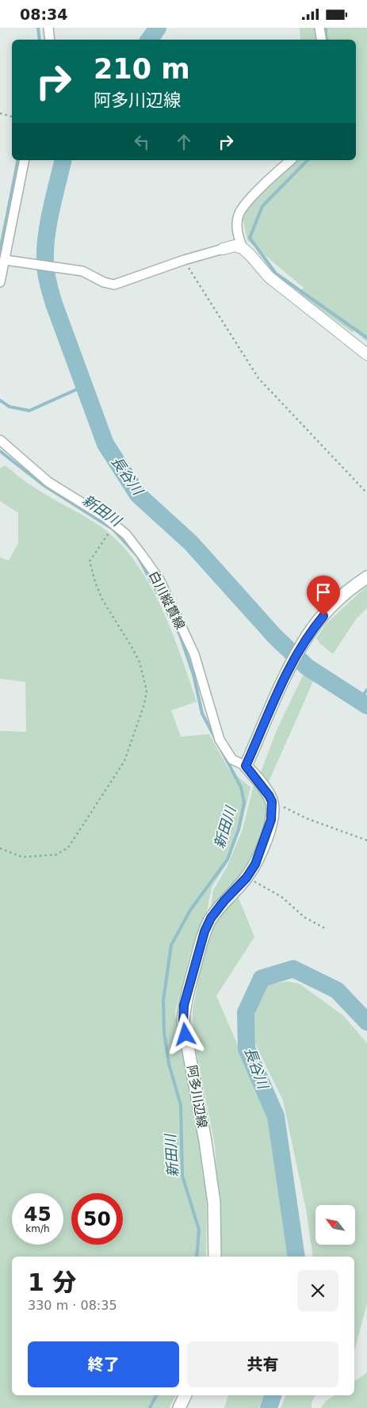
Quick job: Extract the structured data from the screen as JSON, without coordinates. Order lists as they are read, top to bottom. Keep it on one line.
{"streets":{"main road":["阿多川辺線"],"street":["白川縦貫線"]},"water":["長谷川","新田川"],"north":"top left","page":{"status":"08:34","turn":["210 m","阿多川辺線"],"speed":"45 km/h","limit":"50","heading":["1 分","330 m · 08:35"],"buttons":["終了","共有"]}}
